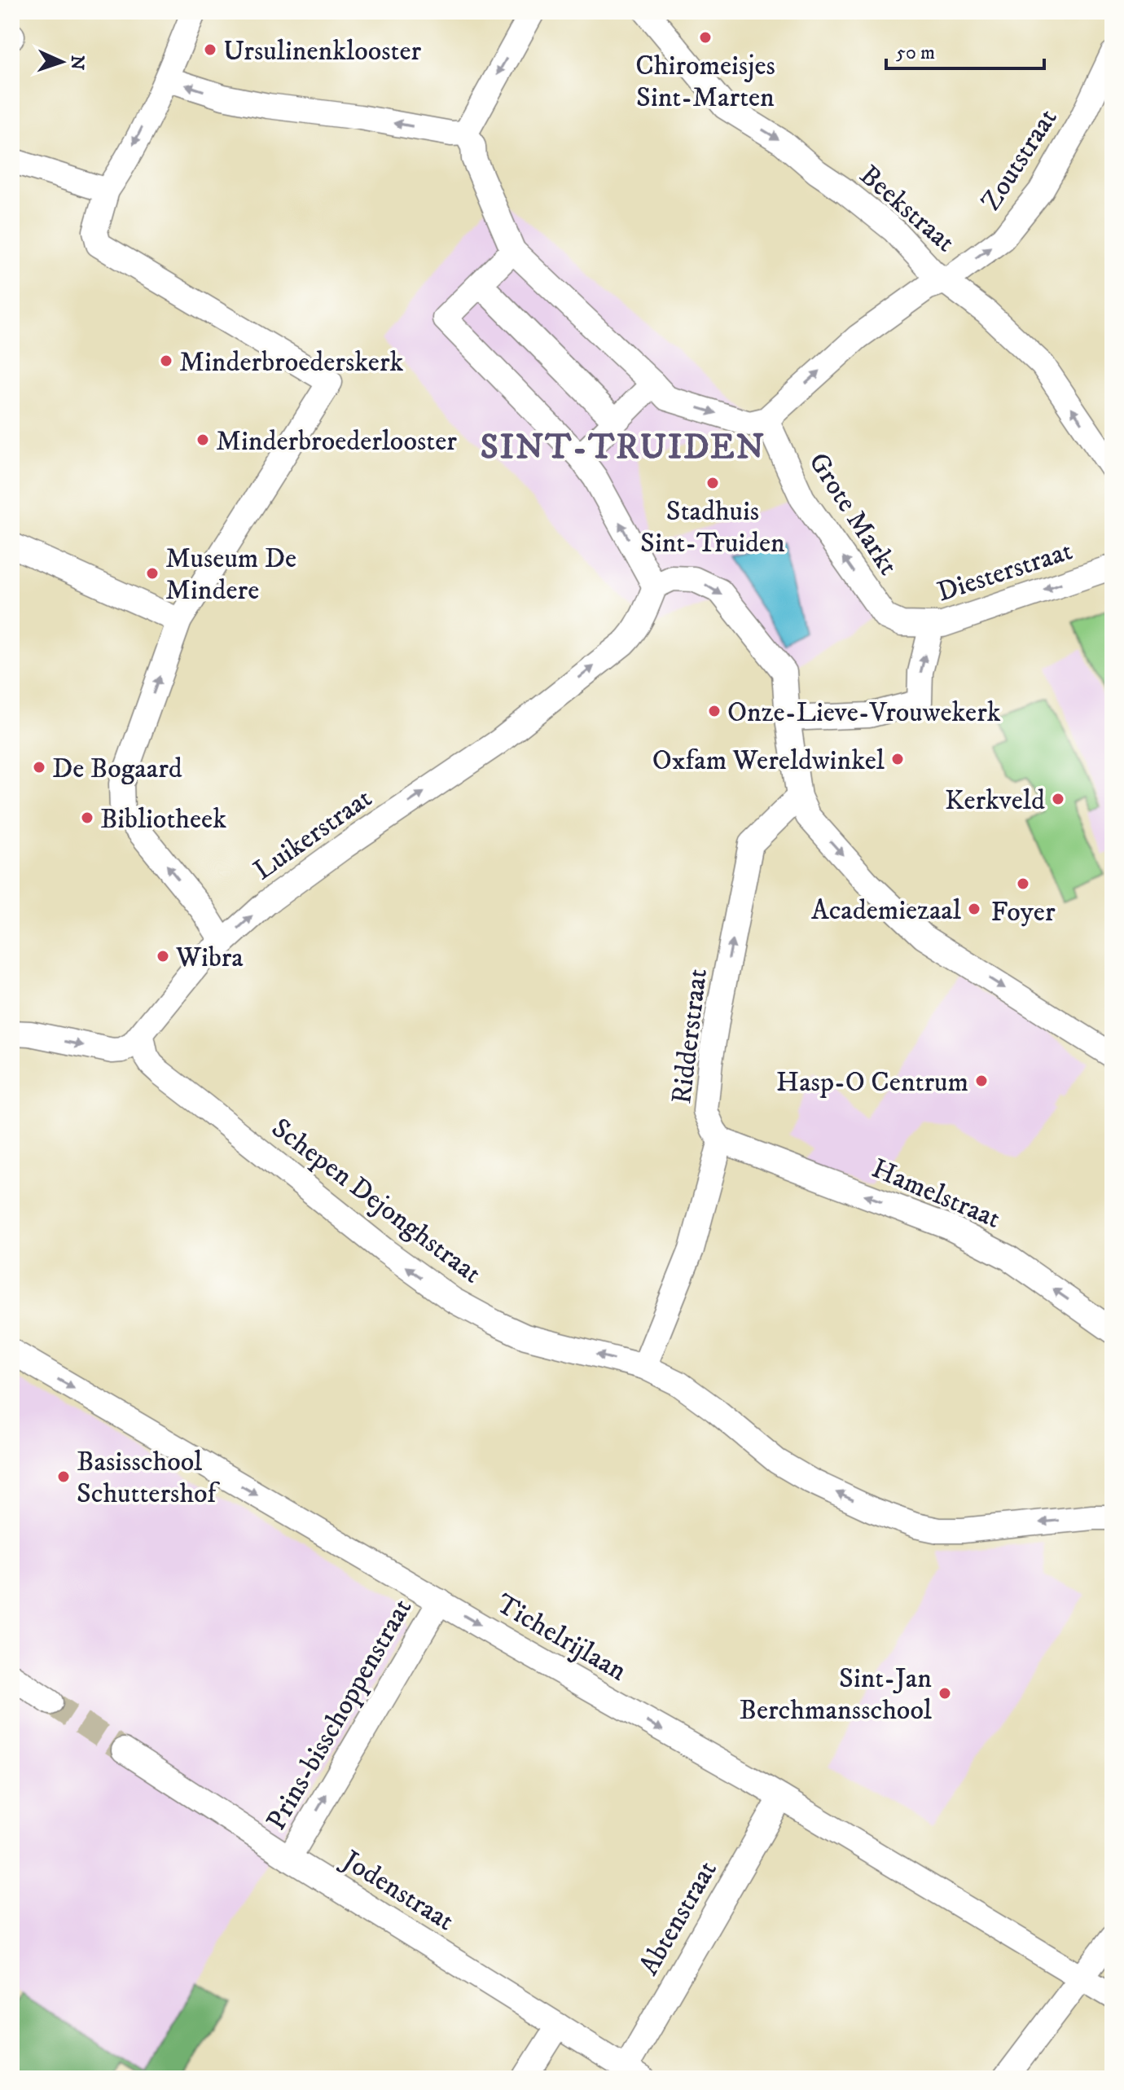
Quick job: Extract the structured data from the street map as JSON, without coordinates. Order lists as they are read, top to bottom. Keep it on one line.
{"streets":{"street":["Zoutstraat","Beekstraat","Grote Markt","Diesterstraat","Luikerstraat","Ridderstraat","Hamelstraat","Schepen Dejonghstraat","Tichelrijlaan","Prins-bisschoppenstraat","Jodenstraat","Abtenstraat"]},"crossings":[["Zoutstraat","Beekstraat"],["Zoutstraat","Grote Markt"],["Grote Markt","Diesterstraat"],["Luikerstraat","Schepen Dejonghstraat"],["Ridderstraat","Hamelstraat"],["Tichelrijlaan","Prins-bisschoppenstraat"],["Tichelrijlaan","Abtenstraat"],["Prins-bisschoppenstraat","Jodenstraat"],["Jodenstraat","Abtenstraat"]],"one_way":["Zoutstraat","Diesterstraat","Luikerstraat","Ridderstraat","Hamelstraat","Schepen Dejonghstraat","Tichelrijlaan","Prins-bisschoppenstraat"],"districts":["SINT-TRUIDEN"],"places":["Chiromeisjes Sint-Marten","Ursulinenklooster","Minderbroederskerk","Minderbroederlooster","Stadhuis Sint-Truiden","Museum De Mindere","Onze-Lieve-Vrouwekerk","Oxfam Wereldwinkel","De Bogaard","Kerkveld","Bibliotheek","Foyer","Academiezaal","Wibra","Hasp-O Centrum","Basisschool Schuttershof","Sint-Jan Berchmansschool"],"scale_bar":"50 m","north":"right"}
